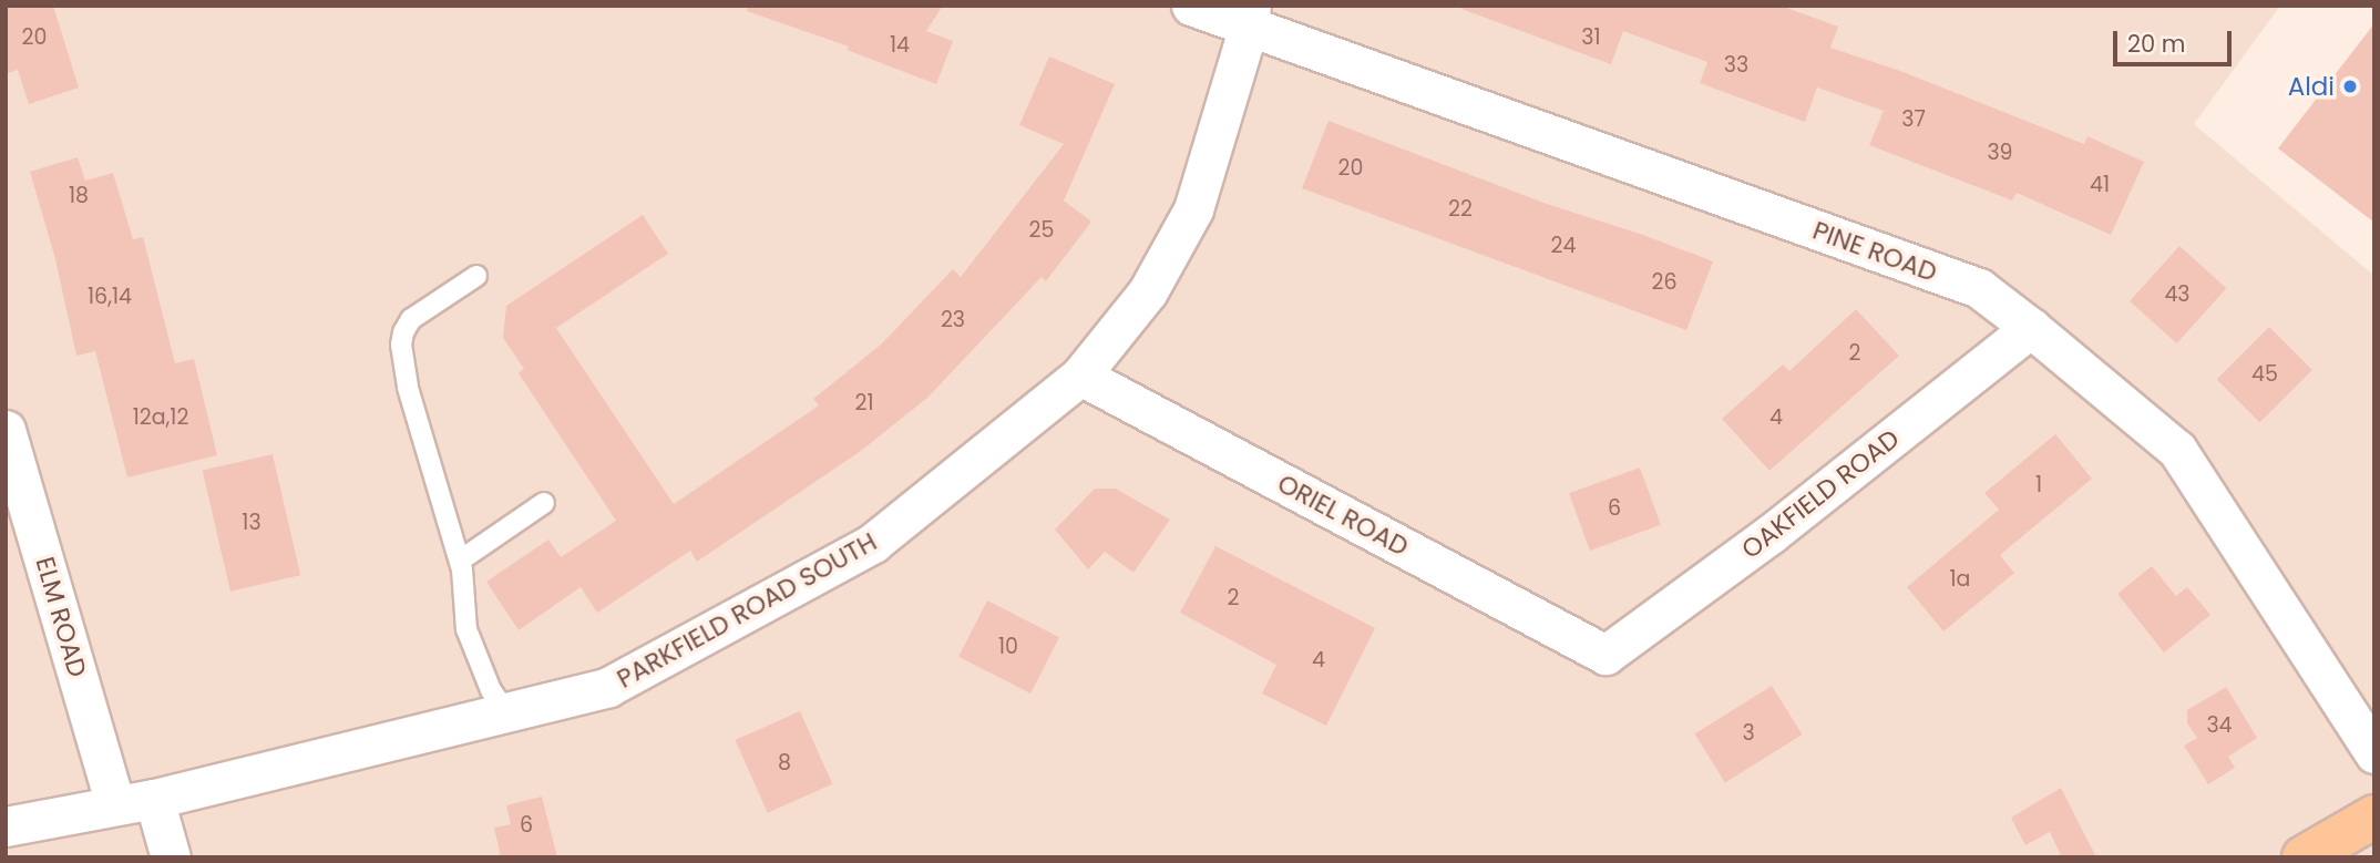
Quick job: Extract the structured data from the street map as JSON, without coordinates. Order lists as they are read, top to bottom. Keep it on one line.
{"streets":{"street":["PINE ROAD","OAKFIELD ROAD","ORIEL ROAD","PARKFIELD ROAD SOUTH","ELM ROAD"]},"crossings":[["PINE ROAD","OAKFIELD ROAD"],["PINE ROAD","PARKFIELD ROAD SOUTH"],["OAKFIELD ROAD","ORIEL ROAD"],["ORIEL ROAD","PARKFIELD ROAD SOUTH"],["PARKFIELD ROAD SOUTH","ELM ROAD"]],"places":["Aldi"],"house_numbers":["20","31","14","33","37","39","20","41","18","22","25","24","26","43","16,14","23","2","45","21","12a,12","4","1","6","13","1a","2","10","4","34","3","8","6"],"scale_bar":"20 m"}
